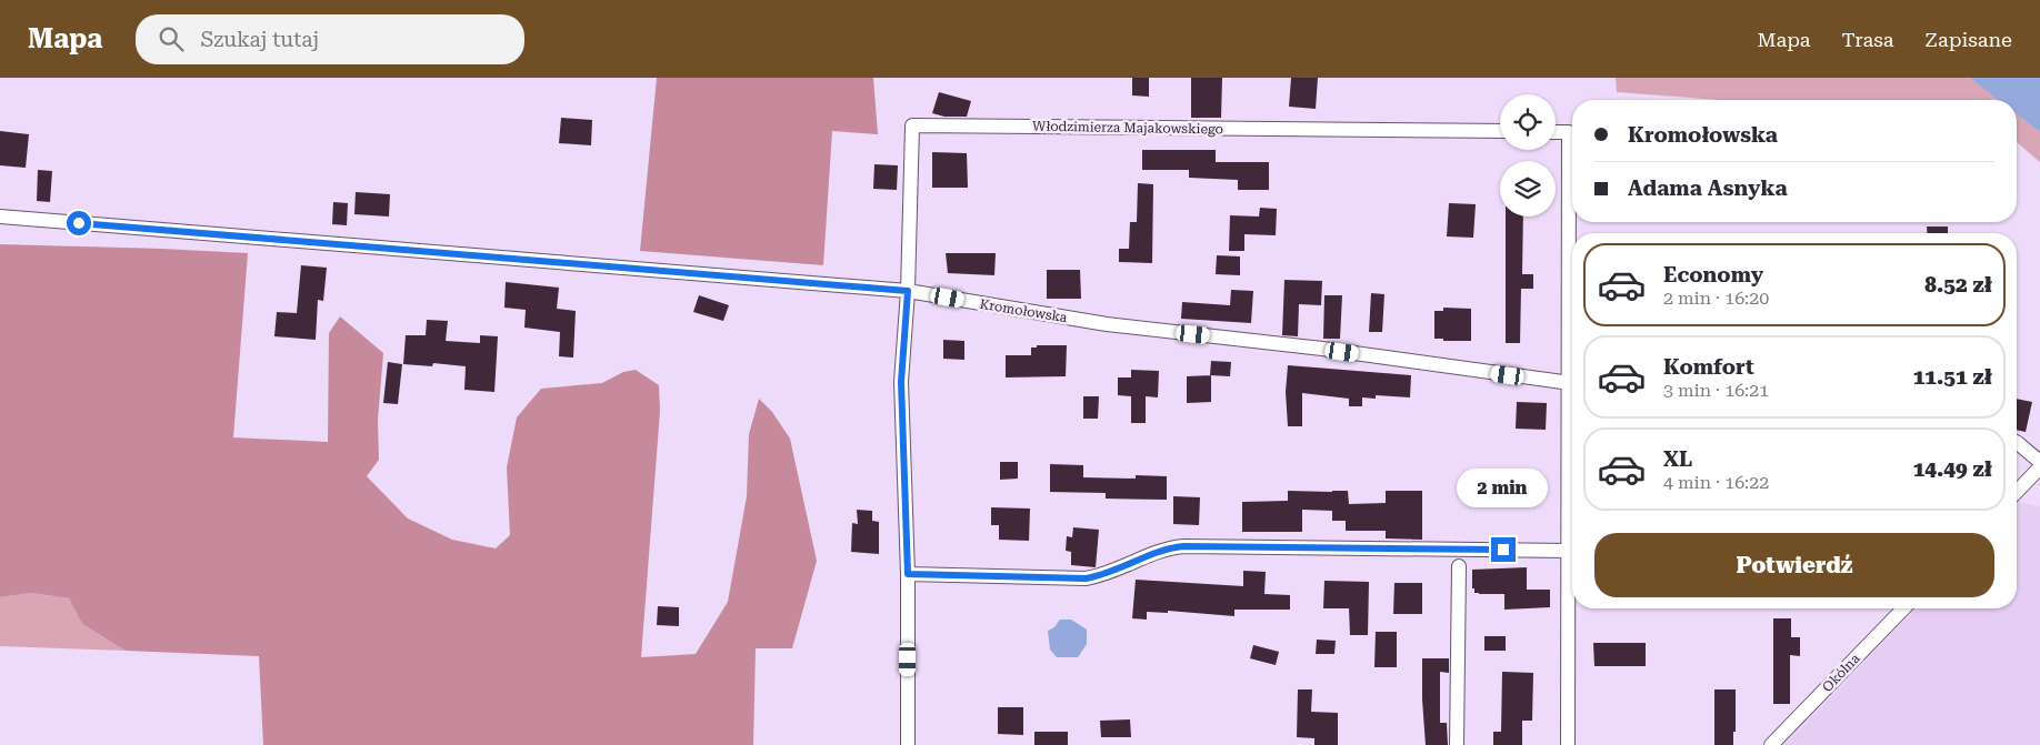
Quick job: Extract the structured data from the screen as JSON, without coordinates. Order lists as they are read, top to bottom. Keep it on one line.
{"streets":{"street":["Włodzimierza Majakowskiego","Kromołowska","Okólna"]},"crossings":[["Włodzimierza Majakowskiego","Kromołowska"]],"page":{"header":"Mapa","search":"Szukaj tutaj","nav":["Mapa","Trasa","Zapisane"],"banner":["Kromołowska","Adama Asnyka"],"list":[{"name":"Economy","note":"2 min · 16:20","value":"8.52 zł"},{"name":"Komfort","note":"3 min · 16:21","value":"11.51 zł"},{"name":"XL","note":"4 min · 16:22","value":"14.49 zł"}],"bubble":"2 min","buttons":"Potwierdź"}}
